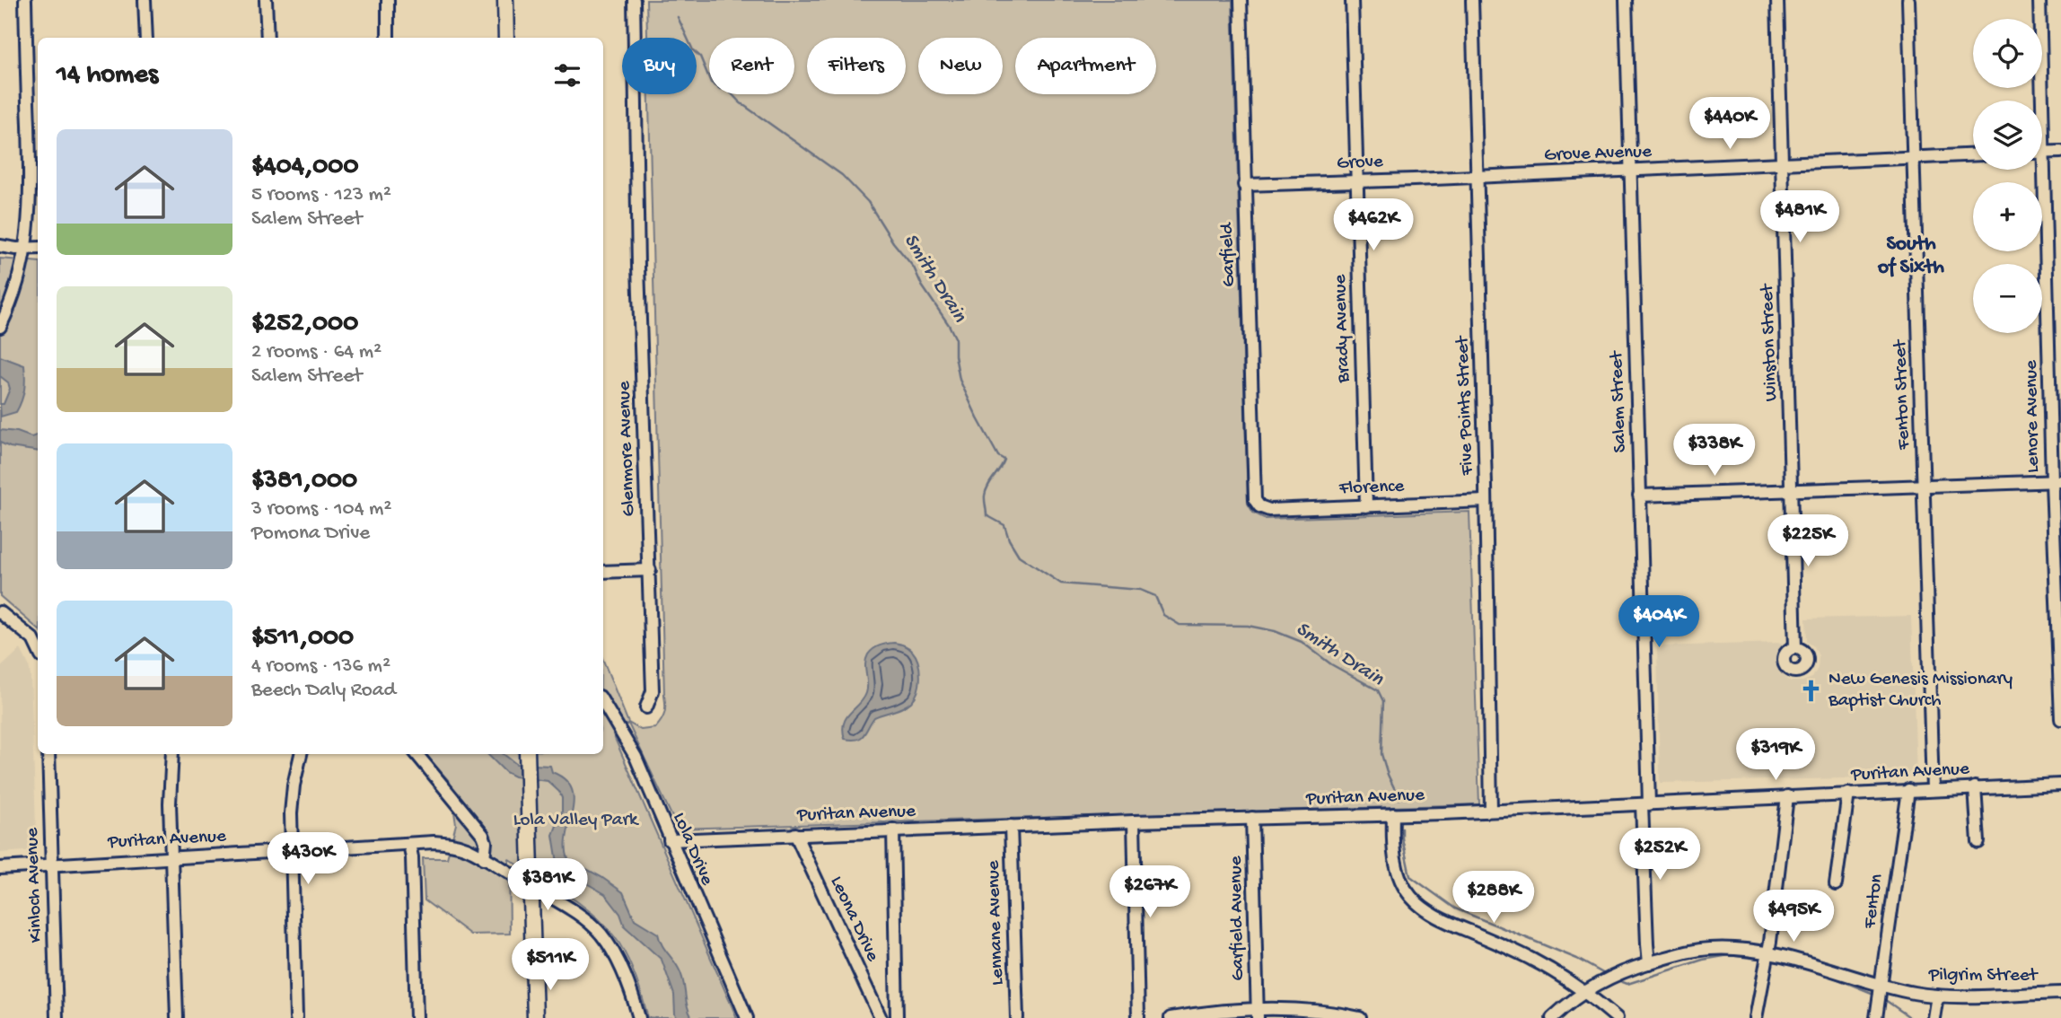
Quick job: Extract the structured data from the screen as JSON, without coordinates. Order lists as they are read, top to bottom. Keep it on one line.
{"streets":{"street":["Grove Avenue","Grove","Garfield","Brady Avenue","Winston Street","Fenton Street","Salem Street","Five Points Street","Lenore Avenue","Glenmore Avenue","Florence","Puritan Avenue","Lola Drive","Kinloch Avenue","Fenton","Garfield Avenue","Leona Drive","Lennane Avenue","Pilgrim Street"]},"crossings":[["Grove Avenue","Grove"],["Grove Avenue","Winston Street"],["Grove Avenue","Fenton Street"],["Grove Avenue","Salem Street"],["Grove Avenue","Five Points Street"],["Grove","Garfield"],["Grove","Brady Avenue"],["Grove","Five Points Street"],["Garfield","Florence"],["Brady Avenue","Florence"],["Fenton Street","Puritan Avenue"],["Salem Street","Puritan Avenue"],["Salem Street","Pilgrim Street"],["Five Points Street","Florence"],["Five Points Street","Puritan Avenue"],["Puritan Avenue","Lola Drive"],["Puritan Avenue","Kinloch Avenue"],["Puritan Avenue","Fenton"],["Puritan Avenue","Garfield Avenue"],["Puritan Avenue","Leona Drive"],["Puritan Avenue","Lennane Avenue"],["Fenton","Pilgrim Street"]],"districts":["South of Sixth"],"water":["Smith Drain"],"parks":["Lola Valley Park"],"places":{"church":["New Genesis Missionary Baptist Church"]},"page":{"map_buttons":["+","−"],"chip":["Buy","Rent","Filters","New","Apartment"],"heading":"14 homes","price":["$440K","$481K","$462K","$338K","$225K","$404K","$319K","$252K","$430K","$381K","$267K","$288K","$495K","$511K"],"list":[{"name":"$404,000","note":"5 rooms · 123 m² · Salem Street"},{"name":"$252,000","note":"2 rooms · 64 m² · Salem Street"},{"name":"$381,000","note":"3 rooms · 104 m² · Pomona Drive"},{"name":"$511,000","note":"4 rooms · 136 m² · Beech Daly Road"}]}}
